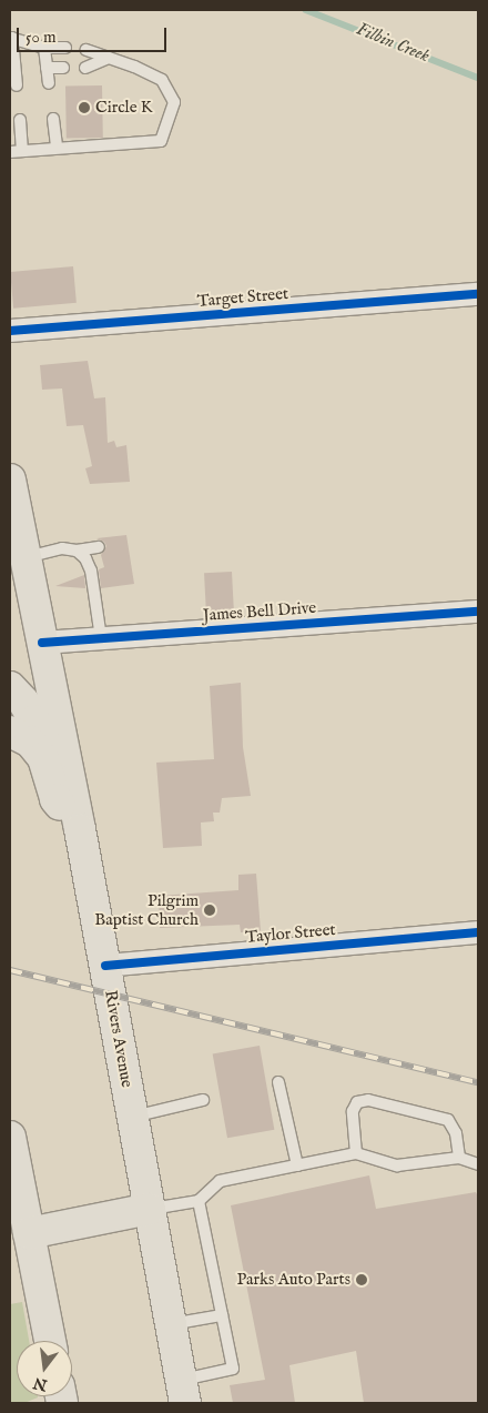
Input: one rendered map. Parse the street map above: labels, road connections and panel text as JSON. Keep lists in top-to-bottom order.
{
  "streets": {
    "main road": ["Rivers Avenue"],
    "street": ["Target Street", "James Bell Drive", "Taylor Street"]
  },
  "crossings": [
    ["James Bell Drive", "Rivers Avenue"],
    ["Taylor Street", "Rivers Avenue"]
  ],
  "water": ["Filbin Creek"],
  "places": ["Circle K", "Pilgrim Baptist Church", "Parks Auto Parts"],
  "scale_bar": "50 m",
  "north": "bottom"
}
